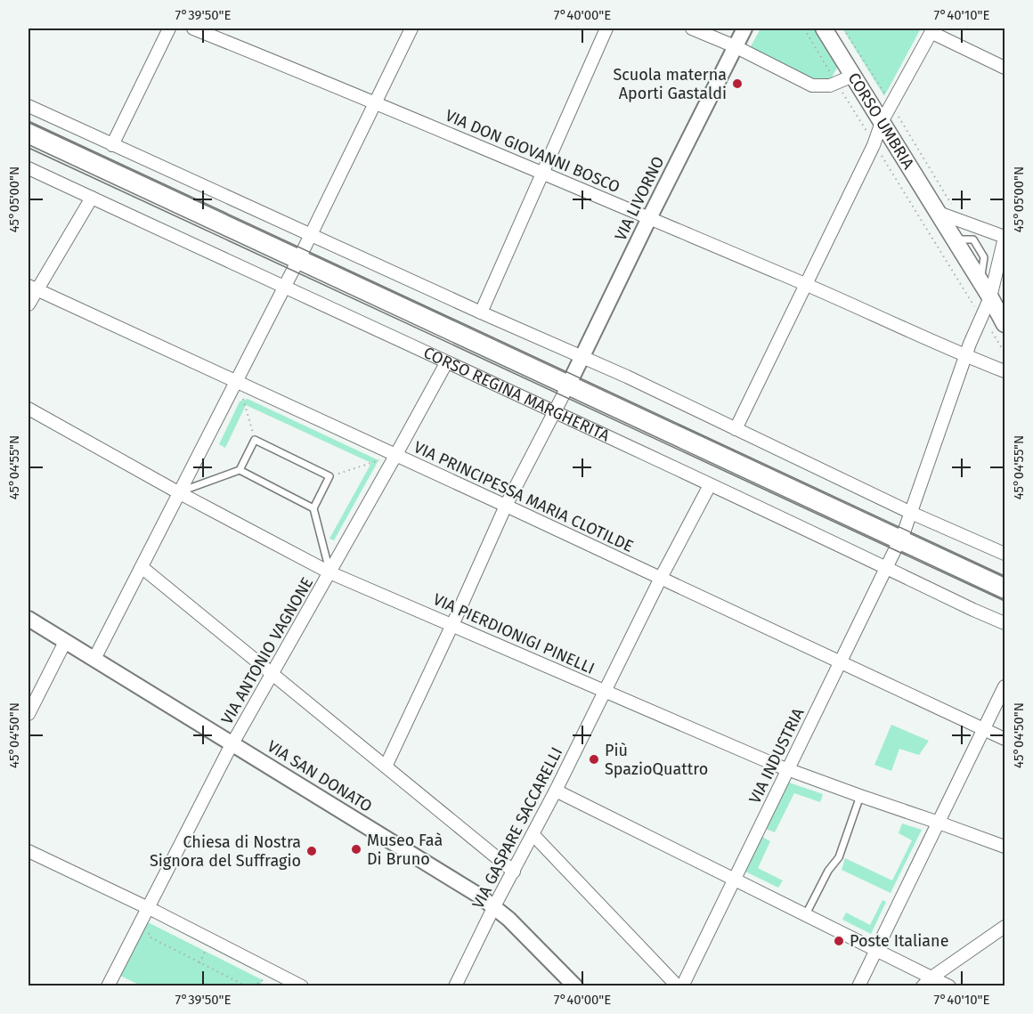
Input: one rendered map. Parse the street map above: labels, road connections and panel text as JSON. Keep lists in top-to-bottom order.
{
  "streets": {
    "main road": ["CORSO UMBRIA", "CORSO REGINA MARGHERITA"],
    "street": [
      "VIA DON GIOVANNI BOSCO",
      "VIA LIVORNO",
      "VIA PRINCIPESSA MARIA CLOTILDE",
      "VIA PIERDIONIGI PINELLI",
      "VIA ANTONIO VAGNONE",
      "VIA INDUSTRIA",
      "VIA SAN DONATO",
      "VIA GASPARE SACCARELLI"
    ]
  },
  "crossings": [
    ["CORSO UMBRIA", "VIA INDUSTRIA"],
    ["VIA DON GIOVANNI BOSCO", "VIA LIVORNO"],
    ["VIA DON GIOVANNI BOSCO", "VIA INDUSTRIA"],
    ["VIA LIVORNO", "CORSO REGINA MARGHERITA"],
    ["CORSO REGINA MARGHERITA", "VIA ANTONIO VAGNONE"],
    ["CORSO REGINA MARGHERITA", "VIA INDUSTRIA"],
    ["CORSO REGINA MARGHERITA", "VIA GASPARE SACCARELLI"],
    ["VIA PRINCIPESSA MARIA CLOTILDE", "VIA ANTONIO VAGNONE"],
    ["VIA PRINCIPESSA MARIA CLOTILDE", "VIA INDUSTRIA"],
    ["VIA PRINCIPESSA MARIA CLOTILDE", "VIA GASPARE SACCARELLI"],
    ["VIA PIERDIONIGI PINELLI", "VIA ANTONIO VAGNONE"],
    ["VIA PIERDIONIGI PINELLI", "VIA INDUSTRIA"],
    ["VIA PIERDIONIGI PINELLI", "VIA GASPARE SACCARELLI"],
    ["VIA ANTONIO VAGNONE", "VIA SAN DONATO"],
    ["VIA SAN DONATO", "VIA GASPARE SACCARELLI"]
  ],
  "places": [
    "Scuola materna Aporti Gastaldi",
    "Più SpazioQuattro",
    "Museo Faà Di Bruno",
    "Chiesa di Nostra Signora del Suffragio",
    "Poste Italiane"
  ],
  "coordinates": [
    "7°39'50\"E",
    "7°40'00\"E",
    "7°40'10\"E",
    "45°05'00\"N",
    "45°04'55\"N",
    "45°04'50\"N"
  ]
}
